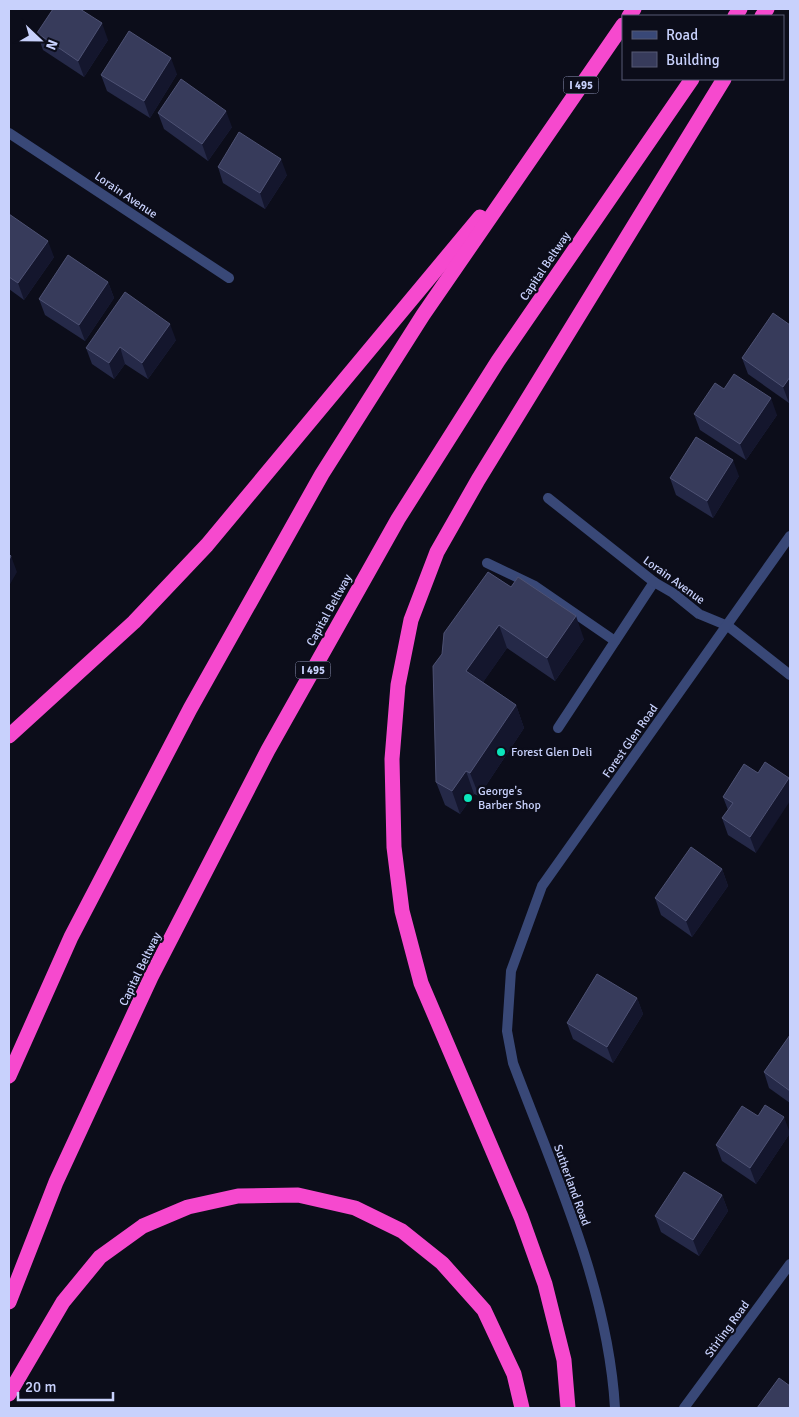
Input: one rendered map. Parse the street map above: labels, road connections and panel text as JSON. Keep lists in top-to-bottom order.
{
  "streets": {
    "highway": ["I 495", "Capital Beltway"],
    "street": [
      "Lorain Avenue",
      "Forest Glen Road",
      "Sutherland Road",
      "Stirling Road"
    ]
  },
  "crossings": [
    ["Lorain Avenue", "Forest Glen Road"],
    ["Forest Glen Road", "Sutherland Road"]
  ],
  "places": ["Forest Glen Deli", "George's Barber Shop"],
  "legend": ["Road", "Building"],
  "scale_bar": "20 m",
  "north": "right"
}
